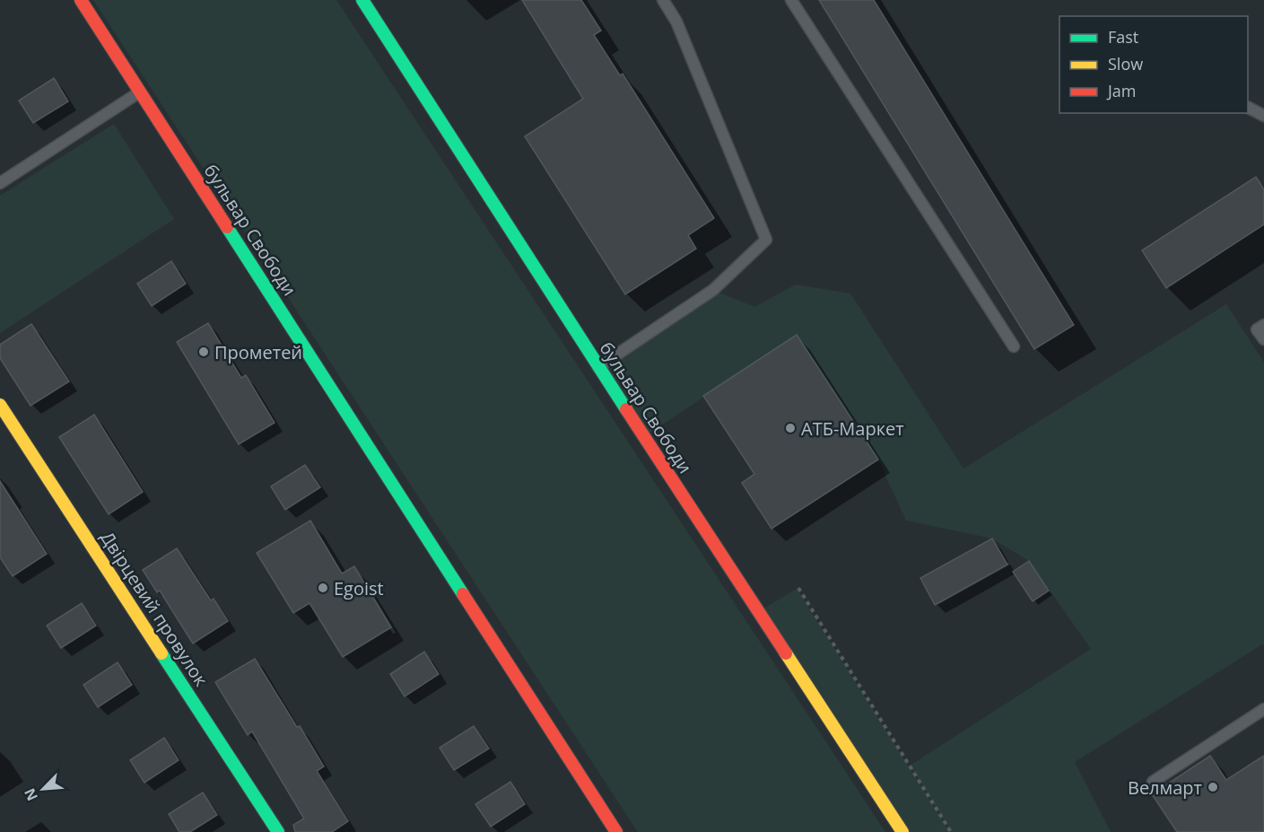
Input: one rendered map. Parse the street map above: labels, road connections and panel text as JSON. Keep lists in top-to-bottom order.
{
  "streets": {
    "street": ["бульвар Свободи", "Двірцевий провулок"]
  },
  "places": [
    "Прометей",
    "АТБ-Маркет",
    "Egoist",
    "Велмарт"
  ],
  "legend": ["Fast", "Slow", "Jam"],
  "north": "bottom left"
}
